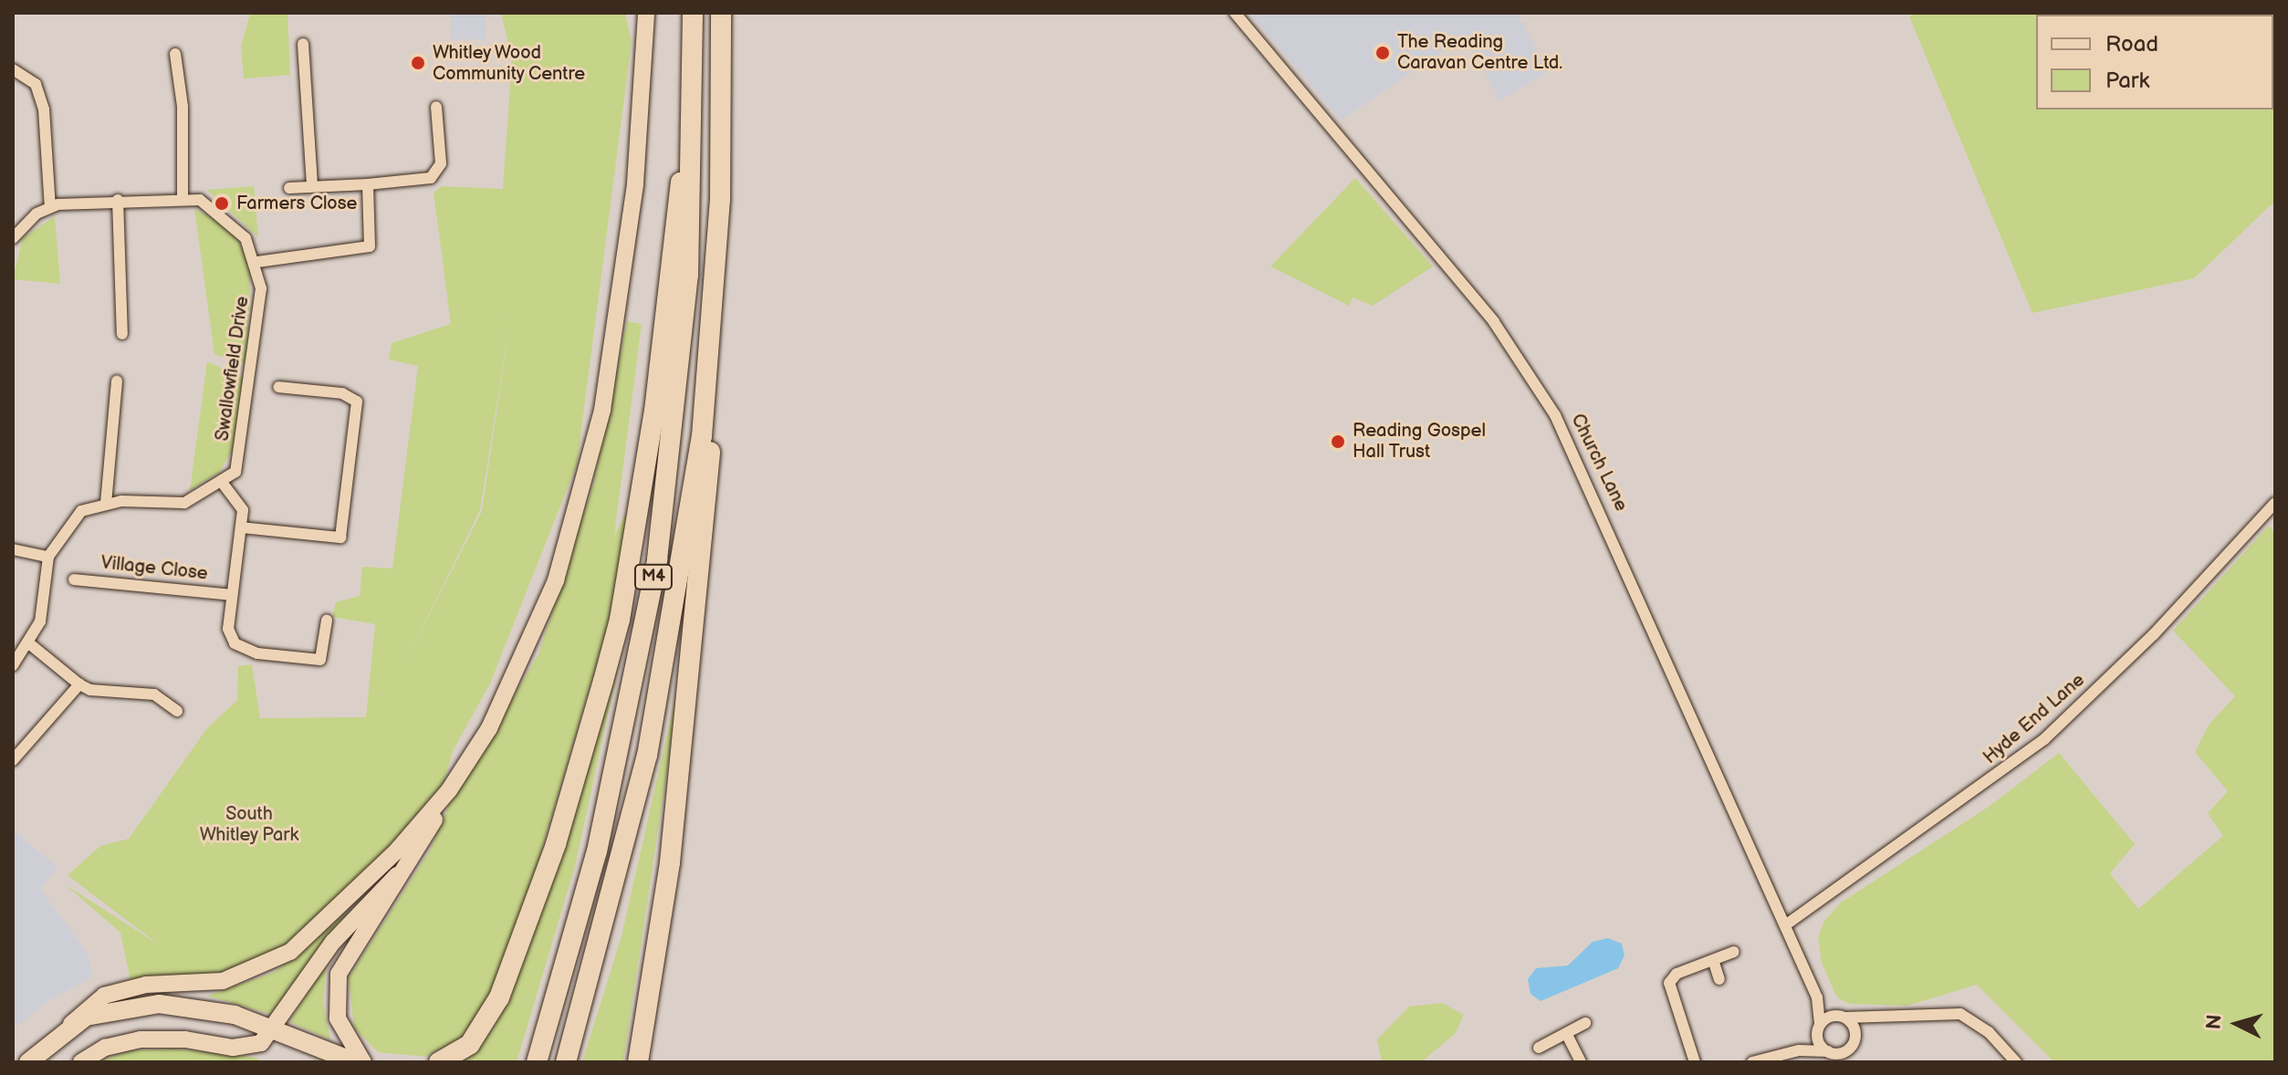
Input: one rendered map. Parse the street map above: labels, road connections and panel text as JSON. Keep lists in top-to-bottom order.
{
  "streets": {
    "highway": ["M4"],
    "street": [
      "Swallowfield Drive",
      "Church Lane",
      "Village Close",
      "Hyde End Lane"
    ]
  },
  "crossings": [
    ["Church Lane", "Hyde End Lane"]
  ],
  "parks": ["South Whitley Park"],
  "places": [
    "The Reading Caravan Centre Ltd.",
    "Whitley Wood Community Centre",
    "Farmers Close",
    "Reading Gospel Hall Trust"
  ],
  "legend": ["Road", "Park"],
  "north": "left"
}
